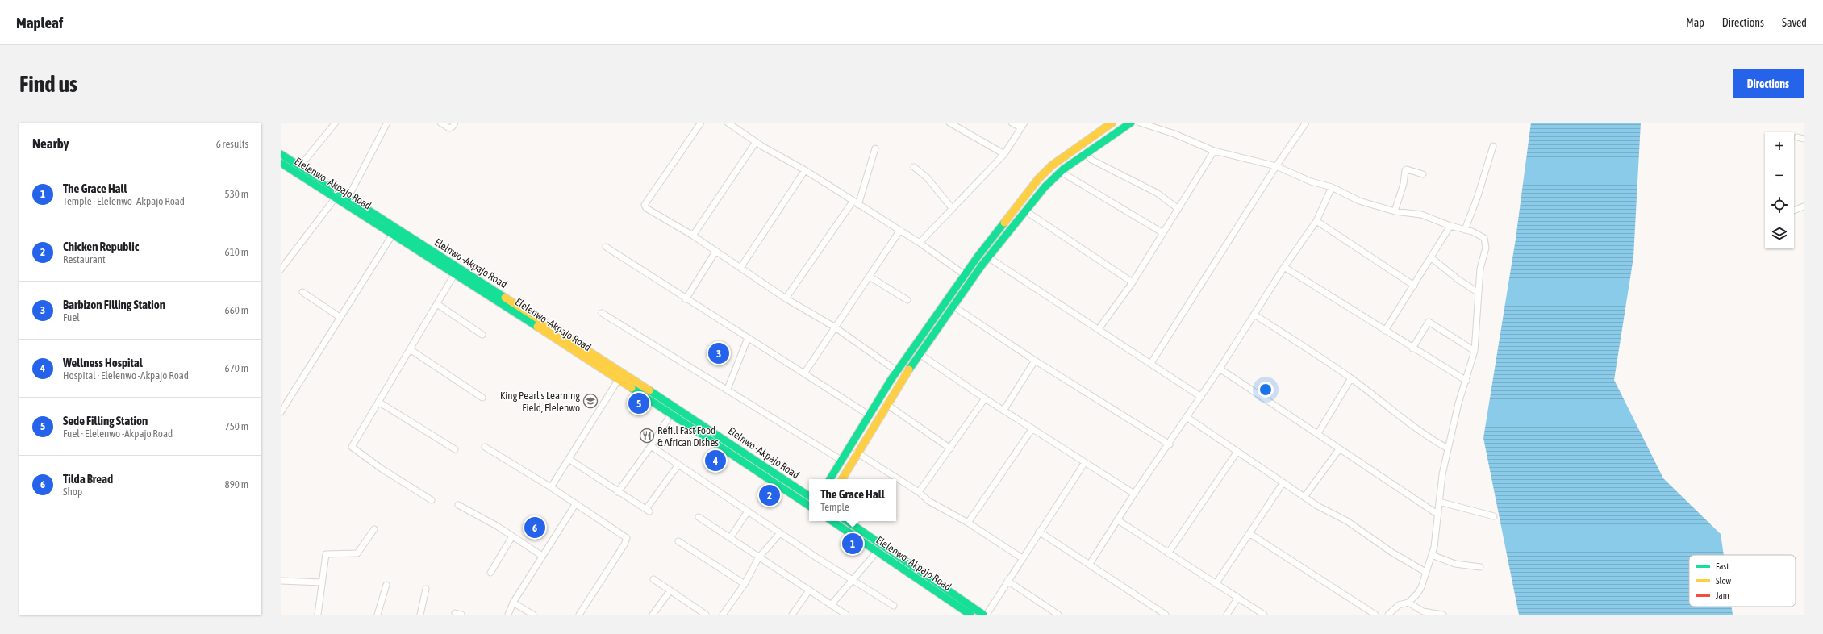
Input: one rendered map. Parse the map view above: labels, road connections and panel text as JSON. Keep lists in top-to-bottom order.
{
  "streets": {
    "main road": ["Elelenwo -Akpajo Road", "Elelnwo -Akpajo Road"]
  },
  "places": {
    "school or university": ["King Pearl's Learning Field, Elelenwo"],
    "restaurant": ["Refill Fast Food & African Dishes"]
  },
  "legend": ["Fast", "Slow", "Jam"],
  "page": {
    "header": "Mapleaf",
    "nav": ["Map", "Directions", "Saved"],
    "buttons": "Directions",
    "title": "Find us",
    "heading": ["Nearby", "6 results"],
    "map_buttons": ["+", "−"],
    "list": [
      {
        "mark": "1",
        "name": "The Grace Hall",
        "note": "Temple · Elelenwo -Akpajo Road",
        "value": "530 m"
      },
      {
        "mark": "2",
        "name": "Chicken Republic",
        "note": "Restaurant",
        "value": "610 m"
      },
      {
        "mark": "3",
        "name": "Barbizon Filling Station",
        "note": "Fuel",
        "value": "660 m"
      },
      {
        "mark": "4",
        "name": "Wellness Hospital",
        "note": "Hospital · Elelenwo -Akpajo Road",
        "value": "670 m"
      },
      {
        "mark": "5",
        "name": "Sede Filling Station",
        "note": "Fuel · Elelenwo -Akpajo Road",
        "value": "750 m"
      },
      {
        "mark": "6",
        "name": "Tilda Bread",
        "note": "Shop",
        "value": "890 m"
      }
    ],
    "pins": [
      "3",
      "5",
      "4",
      "2",
      "6",
      "1"
    ],
    "popup": ["The Grace Hall", "Temple"]
  }
}
